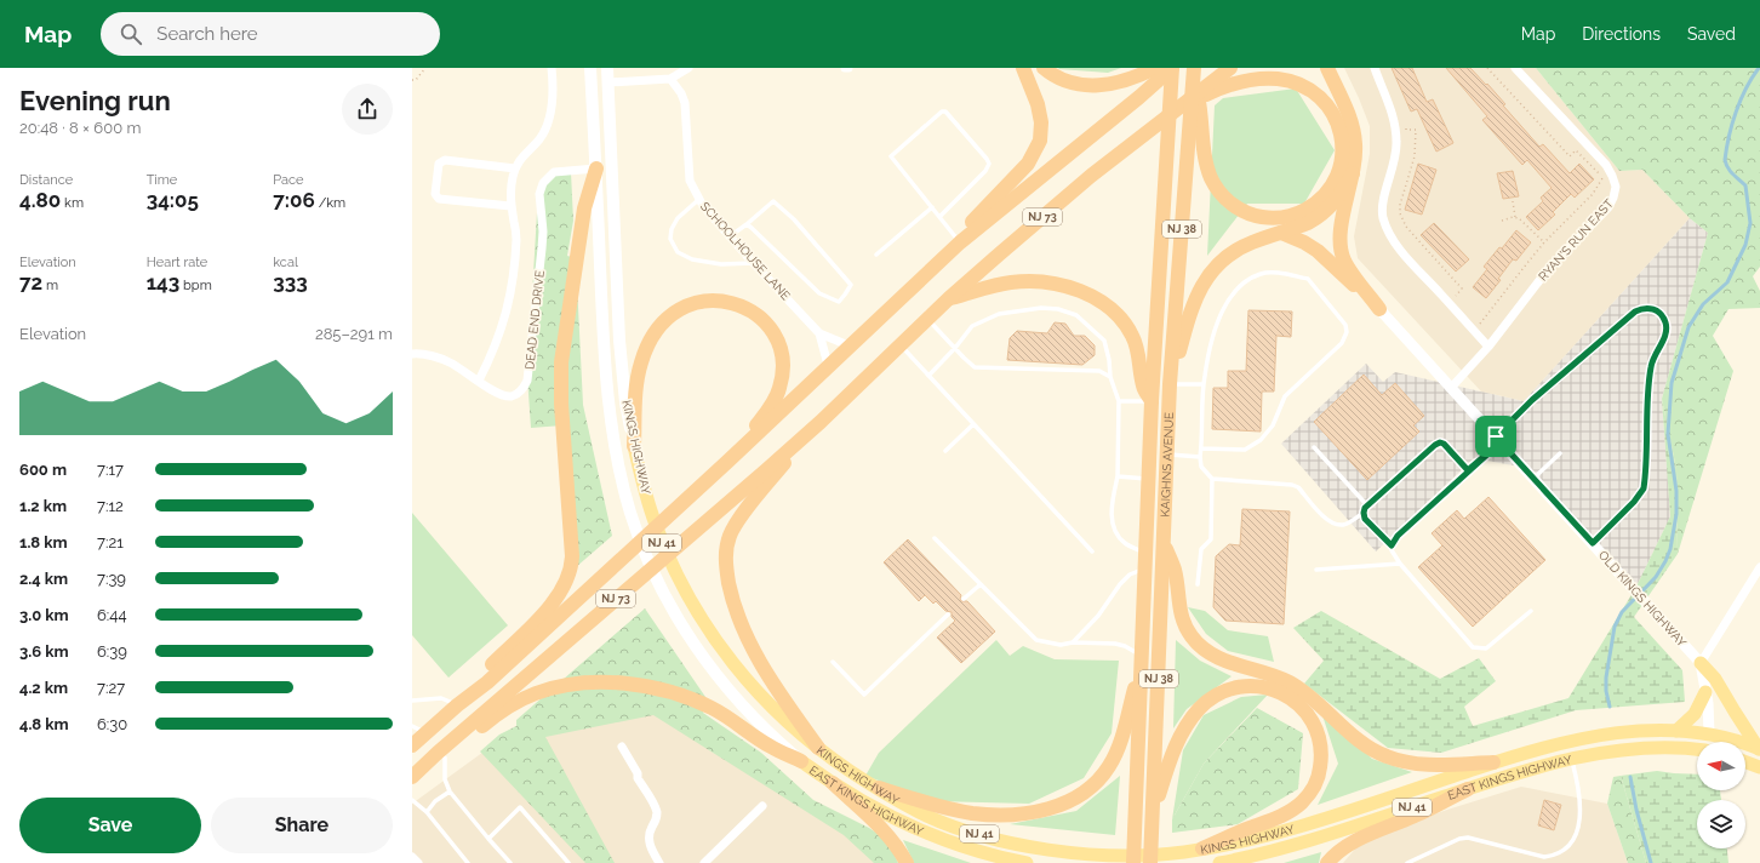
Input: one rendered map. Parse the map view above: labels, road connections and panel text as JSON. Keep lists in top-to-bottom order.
{
  "streets": {
    "highway": ["NJ 73", "NJ 38", "KAIGHNS AVENUE"],
    "main road": ["KINGS HIGHWAY", "NJ 41", "EAST KINGS HIGHWAY"],
    "street": [
      "RYAN'S RUN EAST",
      "SCHOOLHOUSE LANE",
      "DEAD END DRIVE",
      "OLD KINGS HIGHWAY"
    ]
  },
  "crossings": [
    ["NJ 73", "SCHOOLHOUSE LANE"],
    ["NJ 73", "KAIGHNS AVENUE"],
    ["RYAN'S RUN EAST", "OLD KINGS HIGHWAY"],
    ["DEAD END DRIVE", "KINGS HIGHWAY"],
    ["KINGS HIGHWAY", "NJ 41"],
    ["KINGS HIGHWAY", "EAST KINGS HIGHWAY"]
  ],
  "north": "left",
  "page": {
    "header": "Map",
    "search": "Search here",
    "nav": ["Map", "Directions", "Saved"],
    "heading": ["Evening run", "20:48 · 8 × 600 m"],
    "stats": [
      ["Distance", "4.80 km"],
      ["Time", "34:05"],
      ["Pace", "7:06 /km"],
      ["Elevation", "72 m"],
      ["Heart rate", "143 bpm"],
      ["kcal", "333"]
    ],
    "chart": ["Elevation", "285–291 m"],
    "list": [
      {
        "name": "600 m",
        "note": "7:17"
      },
      {
        "name": "1.2 km",
        "note": "7:12"
      },
      {
        "name": "1.8 km",
        "note": "7:21"
      },
      {
        "name": "2.4 km",
        "note": "7:39"
      },
      {
        "name": "3.0 km",
        "note": "6:44"
      },
      {
        "name": "3.6 km",
        "note": "6:39"
      },
      {
        "name": "4.2 km",
        "note": "7:27"
      },
      {
        "name": "4.8 km",
        "note": "6:30"
      }
    ],
    "buttons": ["Save", "Share"]
  }
}
